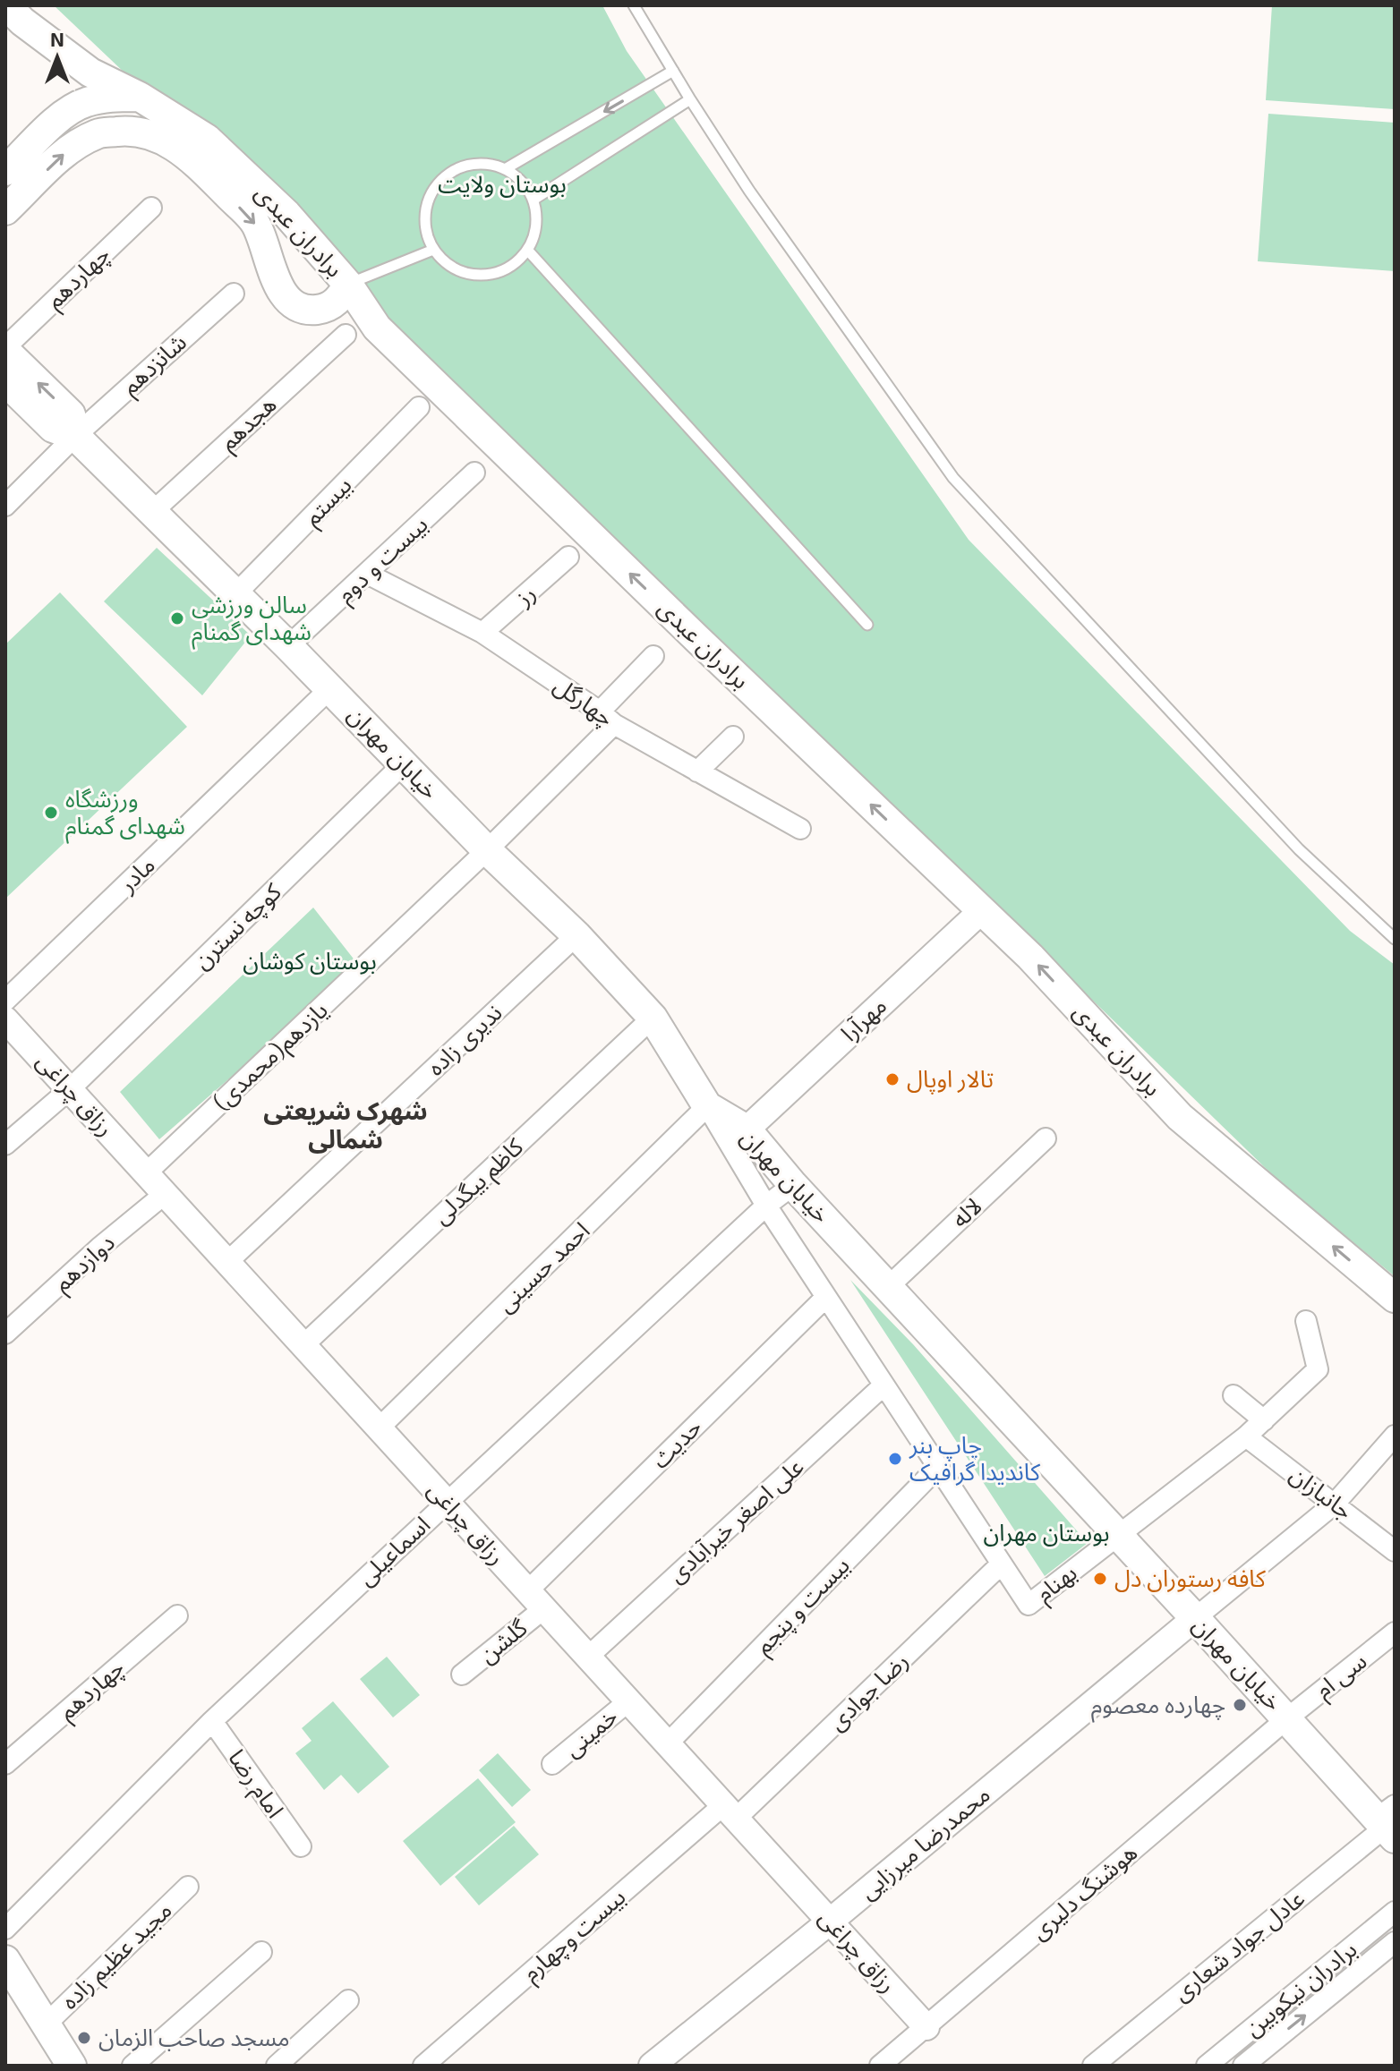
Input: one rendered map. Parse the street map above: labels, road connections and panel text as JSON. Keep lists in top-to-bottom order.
{
  "streets": {
    "main road": ["برادران عبدی", "خیابان مهران"],
    "street": [
      "چهاردهم",
      "شانزدهم",
      "هجدهم",
      "بیستم",
      "بیست و دوم",
      "رز",
      "چهارگل",
      "مادر",
      "کوچه نسترن",
      "مهرآرا",
      "ندیری زاده",
      "یازدهم(محمدی)",
      "رزاق چراغی",
      "کاظم بیگدلی",
      "لاله",
      "دوازدهم",
      "احمد حسینی",
      "حدیث",
      "جانبازان",
      "علی اصغر خیرآبادی",
      "اسماعیلی",
      "بهنام",
      "بیست و پنجم",
      "گلشن",
      "سی ام",
      "رضا جوادی",
      "خمینی",
      "امام رضا",
      "محمدرضا میرزایی",
      "هوشنگ دلیری",
      "بیست وچهارم",
      "عادل جواد شعاری",
      "مجید عظیم زاده",
      "برادران نیکوبین"
    ]
  },
  "crossings": [
    ["برادران عبدی", "مهرآرا"],
    ["شانزدهم", "خیابان مهران"],
    ["هجدهم", "خیابان مهران"],
    ["بیستم", "خیابان مهران"],
    ["بیست و دوم", "چهارگل"],
    ["بیست و دوم", "خیابان مهران"],
    ["رز", "چهارگل"],
    ["خیابان مهران", "مادر"],
    ["خیابان مهران", "کوچه نسترن"],
    ["خیابان مهران", "مهرآرا"],
    ["خیابان مهران", "ندیری زاده"],
    ["خیابان مهران", "یازدهم(محمدی)"],
    ["خیابان مهران", "کاظم بیگدلی"],
    ["خیابان مهران", "لاله"],
    ["خیابان مهران", "احمد حسینی"],
    ["خیابان مهران", "اسماعیلی"],
    ["خیابان مهران", "بهنام"],
    ["خیابان مهران", "سی ام"],
    ["خیابان مهران", "محمدرضا میرزایی"],
    ["خیابان مهران", "هوشنگ دلیری"],
    ["خیابان مهران", "عادل جواد شعاری"],
    ["کوچه نسترن", "رزاق چراغی"],
    ["ندیری زاده", "رزاق چراغی"],
    ["یازدهم(محمدی)", "رزاق چراغی"],
    ["رزاق چراغی", "کاظم بیگدلی"],
    ["رزاق چراغی", "دوازدهم"],
    ["رزاق چراغی", "احمد حسینی"],
    ["رزاق چراغی", "حدیث"],
    ["رزاق چراغی", "علی اصغر خیرآبادی"],
    ["رزاق چراغی", "اسماعیلی"],
    ["رزاق چراغی", "بیست و پنجم"],
    ["رزاق چراغی", "گلشن"],
    ["رزاق چراغی", "رضا جوادی"],
    ["رزاق چراغی", "خمینی"],
    ["رزاق چراغی", "محمدرضا میرزایی"],
    ["رزاق چراغی", "هوشنگ دلیری"],
    ["رزاق چراغی", "بیست وچهارم"],
    ["حدیث", "گلشن"],
    ["جانبازان", "بهنام"],
    ["اسماعیلی", "امام رضا"],
    ["بهنام", "رضا جوادی"],
    ["سی ام", "هوشنگ دلیری"],
    ["رضا جوادی", "بیست وچهارم"]
  ],
  "one_way": ["برادران عبدی"],
  "districts": ["شهرک شریعتی شمالی"],
  "parks": ["بوستان ولایت", "بوستان کوشان", "بوستان مهران"],
  "places": [
    "سالن ورزشی شهدای گمنام",
    "ورزشگاه شهدای گمنام",
    "تالار اوپال",
    "چاپ بنر کاندیدا گرافیک",
    "کافه رستوران دل",
    "چهارده معصوم",
    "مسجد صاحب الزمان"
  ],
  "north": "top"
}
